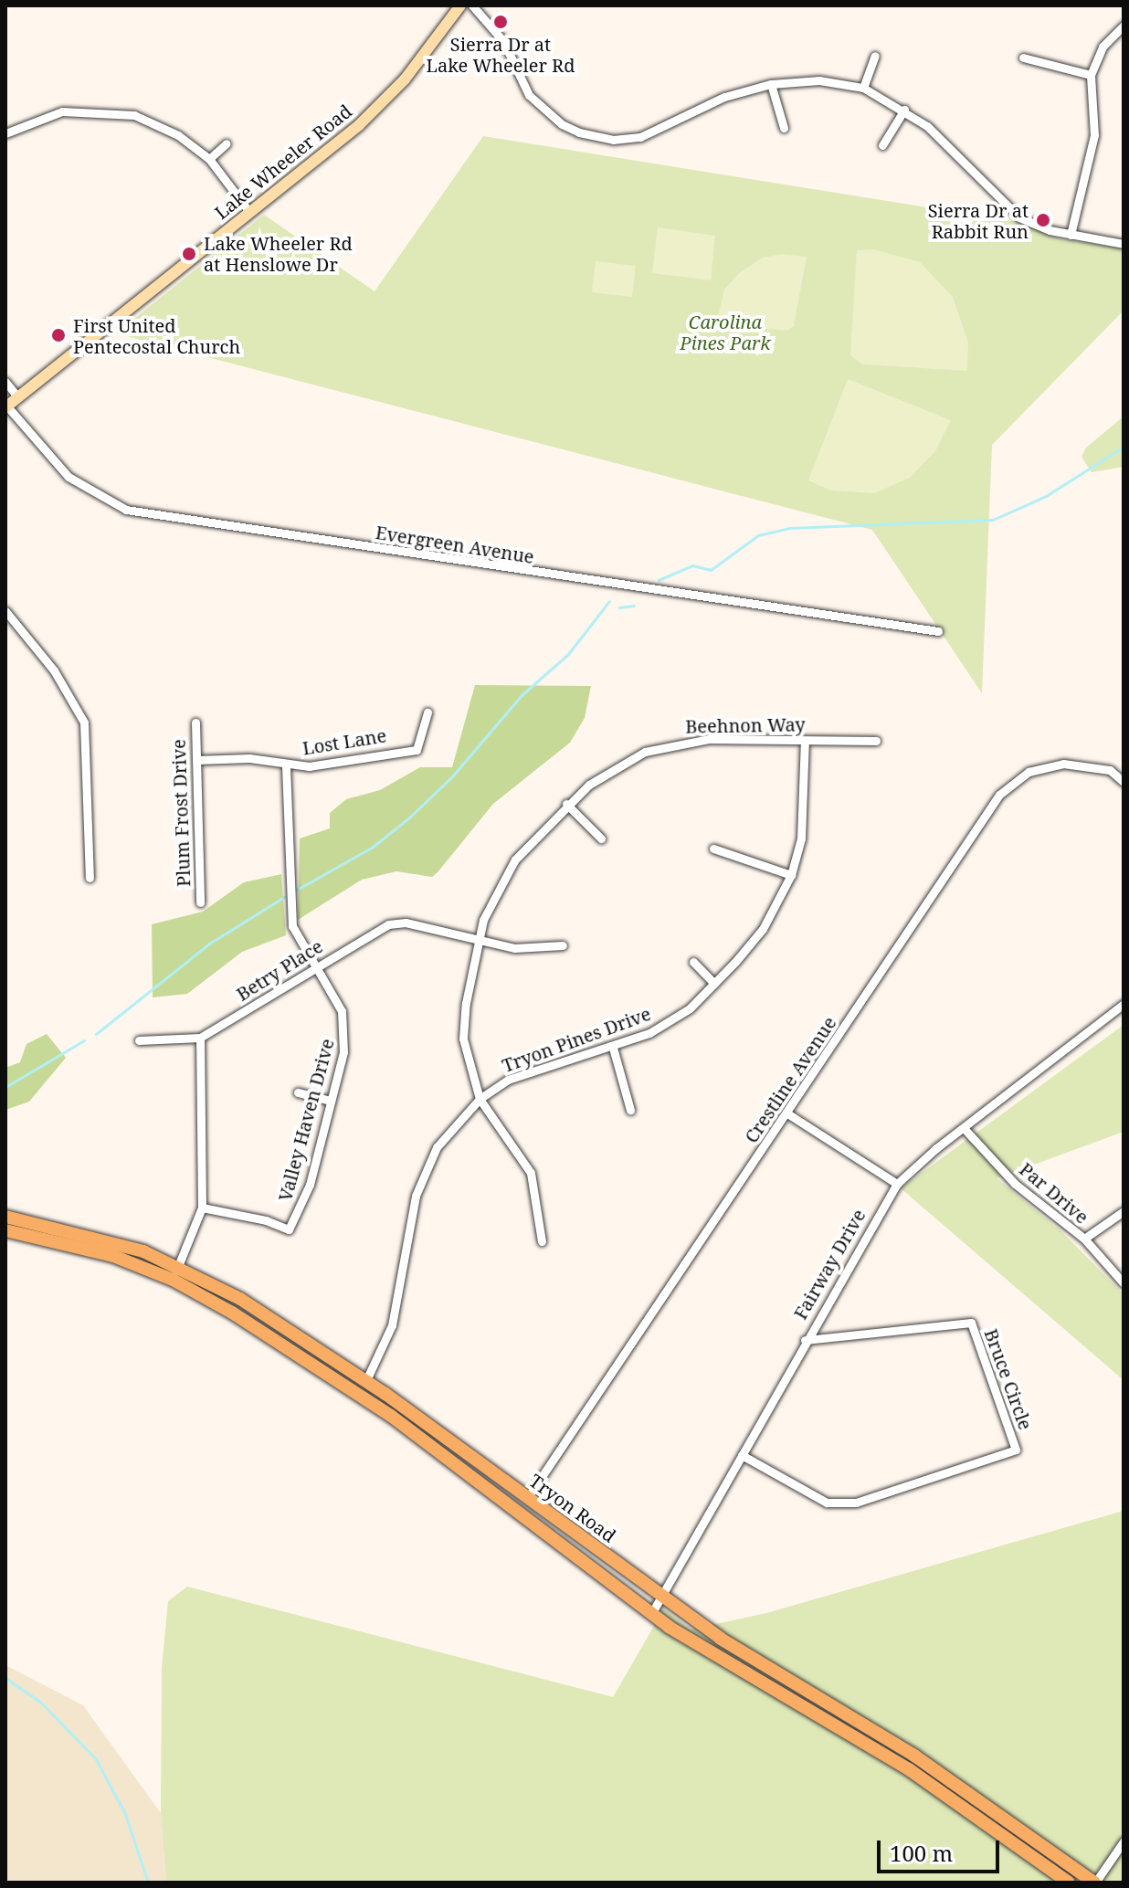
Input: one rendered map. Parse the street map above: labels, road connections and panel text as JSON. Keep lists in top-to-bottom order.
{
  "streets": {
    "main road": ["Lake Wheeler Road", "Tryon Road"],
    "street": [
      "Evergreen Avenue",
      "Beehnon Way",
      "Lost Lane",
      "Plum Frost Drive",
      "Betry Place",
      "Tryon Pines Drive",
      "Crestline Avenue",
      "Valley Haven Drive",
      "Par Drive",
      "Fairway Drive",
      "Bruce Circle"
    ]
  },
  "crossings": [
    ["Lake Wheeler Road", "Evergreen Avenue"],
    ["Beehnon Way", "Betry Place"],
    ["Beehnon Way", "Tryon Pines Drive"],
    ["Lost Lane", "Plum Frost Drive"],
    ["Lost Lane", "Valley Haven Drive"],
    ["Betry Place", "Valley Haven Drive"],
    ["Tryon Pines Drive", "Tryon Road"],
    ["Crestline Avenue", "Tryon Road"],
    ["Par Drive", "Fairway Drive"],
    ["Fairway Drive", "Bruce Circle"],
    ["Fairway Drive", "Tryon Road"]
  ],
  "parks": ["Carolina Pines Park"],
  "places": [
    "Sierra Dr at Lake Wheeler Rd",
    "Sierra Dr at Rabbit Run",
    "Lake Wheeler Rd at Henslowe Dr",
    "First United Pentecostal Church"
  ],
  "scale_bar": "100 m"
}
